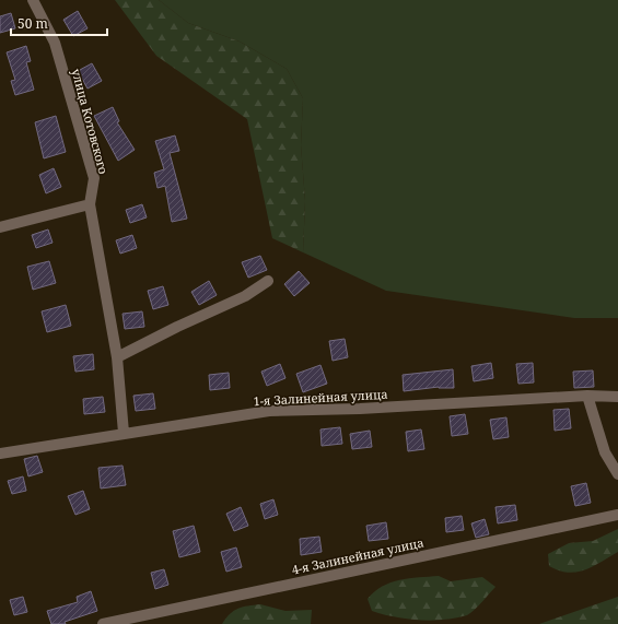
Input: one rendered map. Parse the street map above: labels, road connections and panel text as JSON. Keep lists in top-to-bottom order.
{
  "streets": {
    "street": ["улица Котовского", "1-я Залинейная улица", "4-я Залинейная улица"]
  },
  "crossings": [
    ["улица Котовского", "1-я Залинейная улица"]
  ],
  "scale_bar": "50 m"
}
